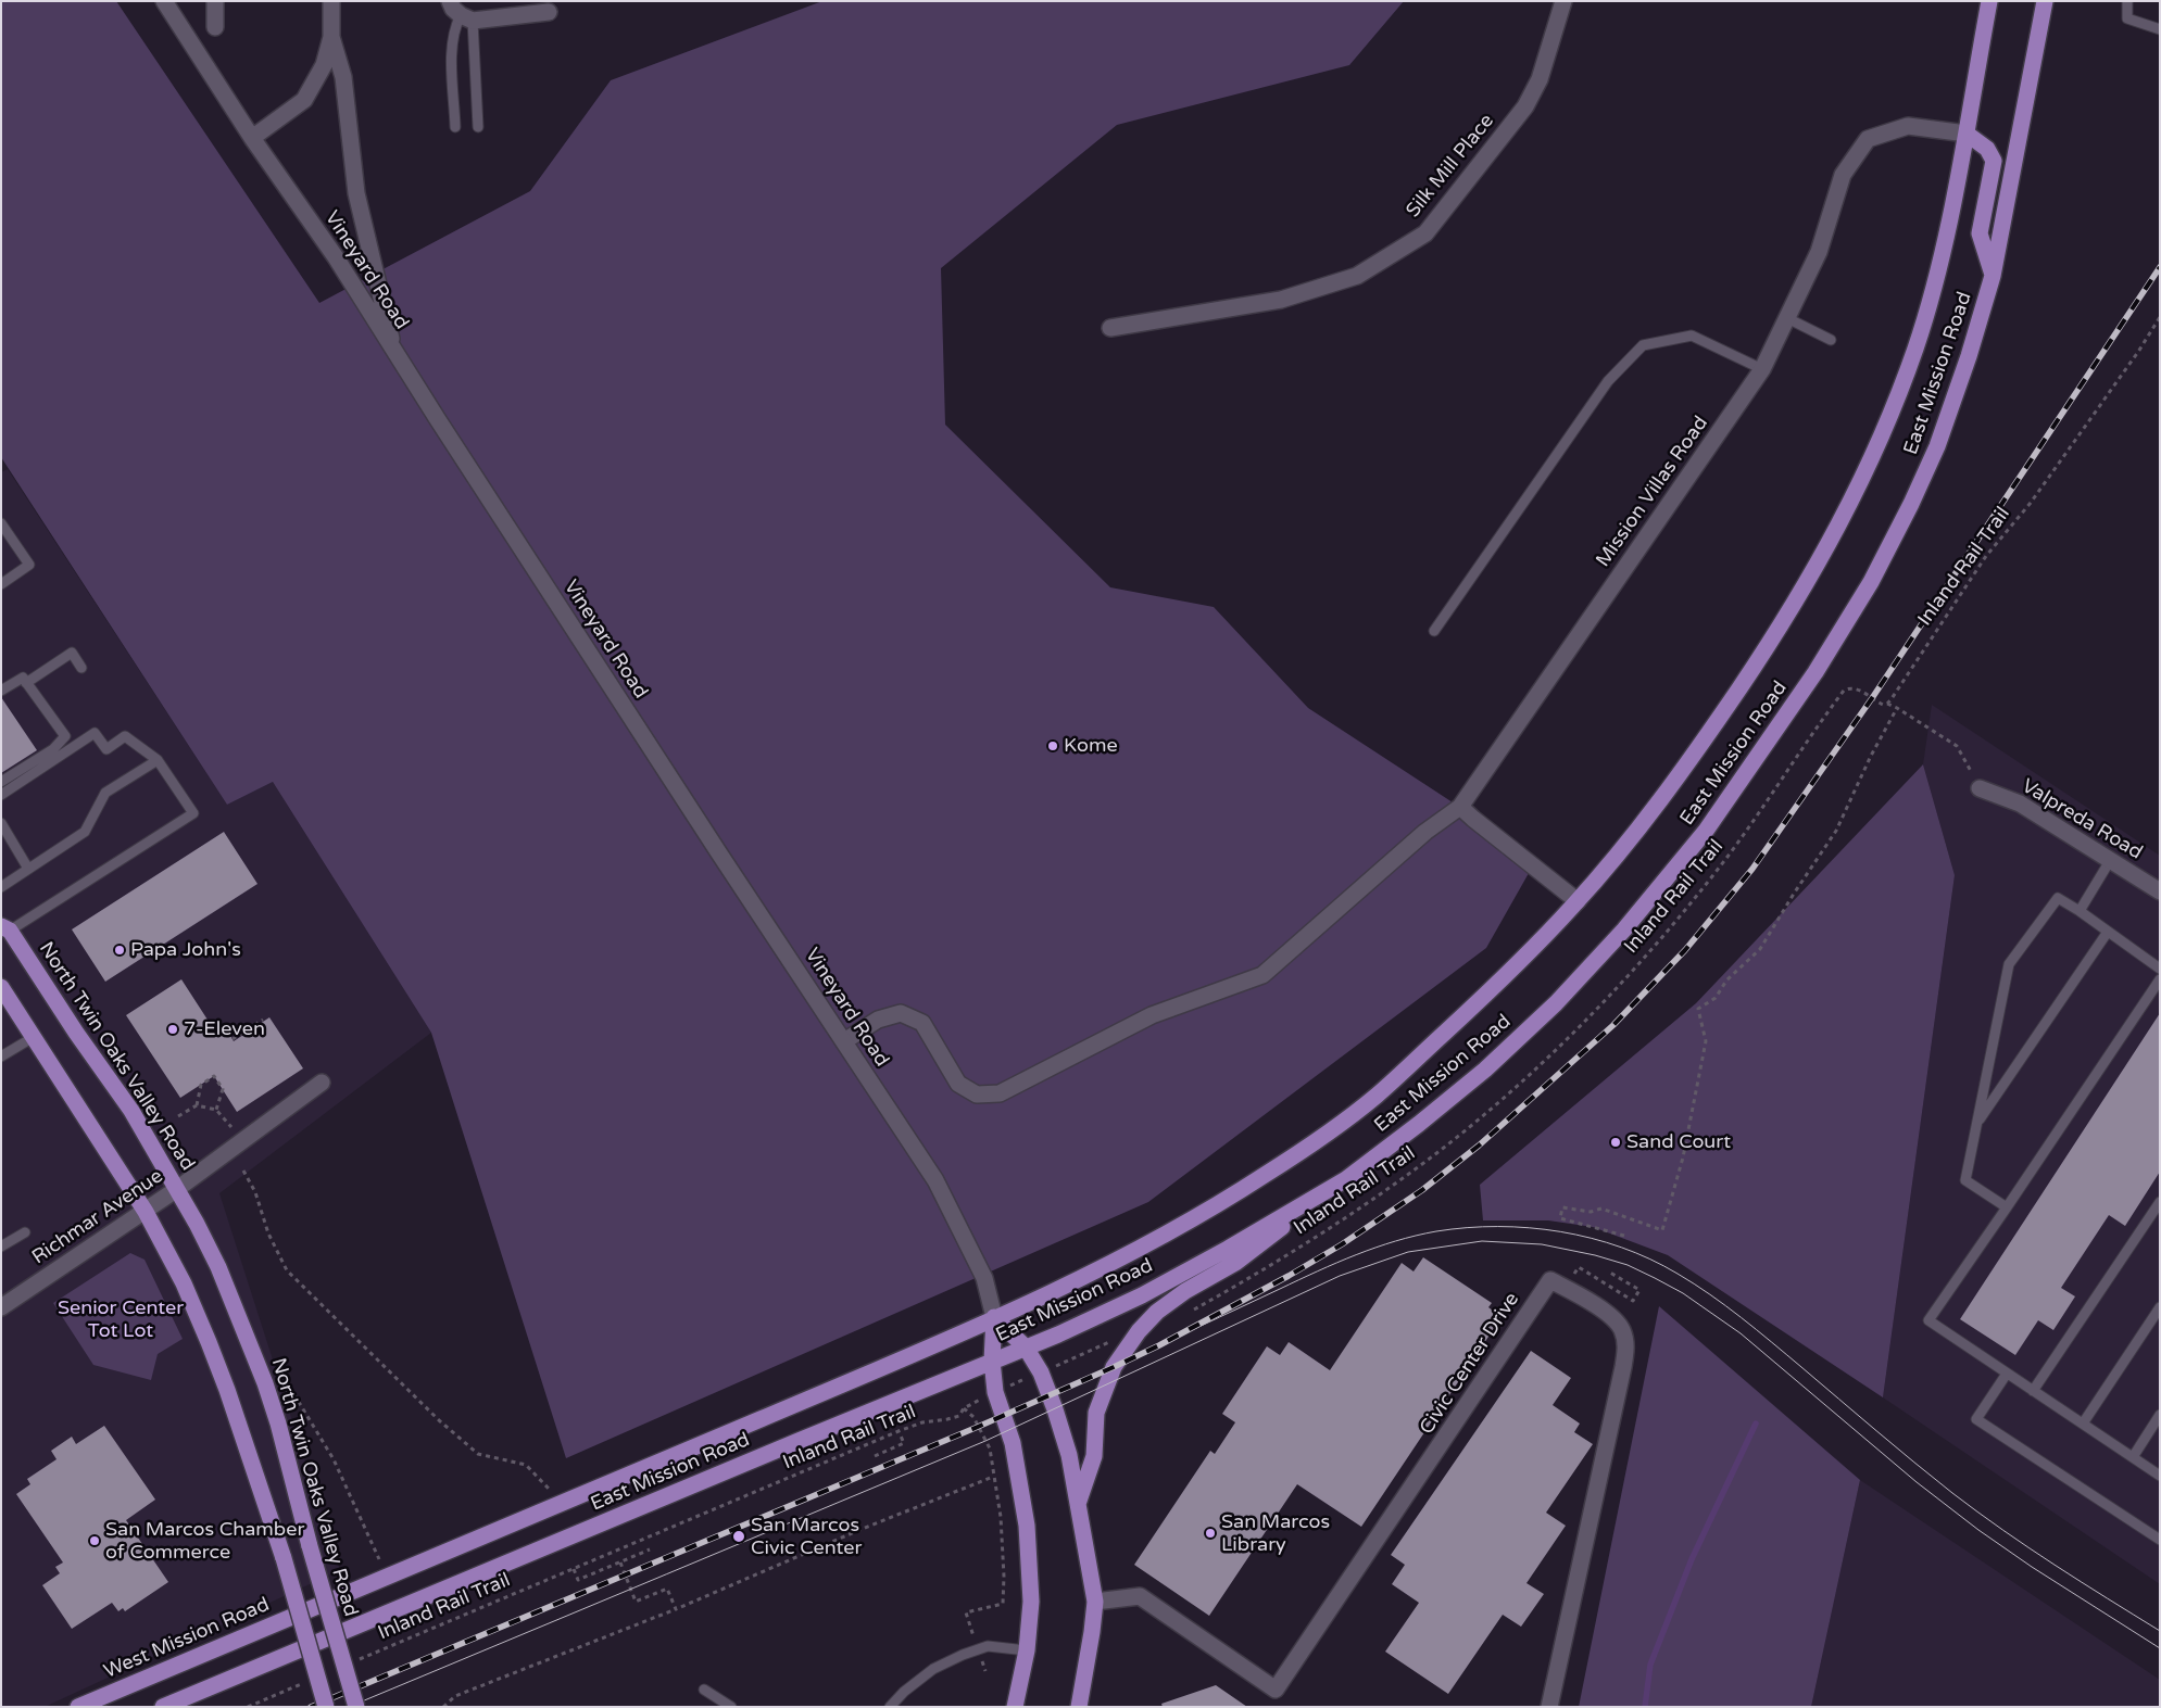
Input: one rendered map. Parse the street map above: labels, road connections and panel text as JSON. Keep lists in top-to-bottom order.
{
  "streets": {
    "main road": ["East Mission Road", "North Twin Oaks Valley Road", "West Mission Road"],
    "street": [
      "Silk Mill Place",
      "Vineyard Road",
      "Mission Villas Road",
      "Valpreda Road",
      "Richmar Avenue",
      "Civic Center Drive"
    ],
    "path": ["Inland Rail Trail"]
  },
  "crossings": [
    ["Vineyard Road", "East Mission Road"],
    ["Vineyard Road", "Mission Villas Road"],
    ["East Mission Road", "Mission Villas Road"],
    ["East Mission Road", "West Mission Road"],
    ["North Twin Oaks Valley Road", "Richmar Avenue"]
  ],
  "parks": ["Senior Center Tot Lot"],
  "places": [
    "Kome",
    "Papa John's",
    "7-Eleven",
    "Sand Court",
    "San Marcos Library",
    "San Marcos Civic Center",
    "San Marcos Chamber of Commerce"
  ]
}
